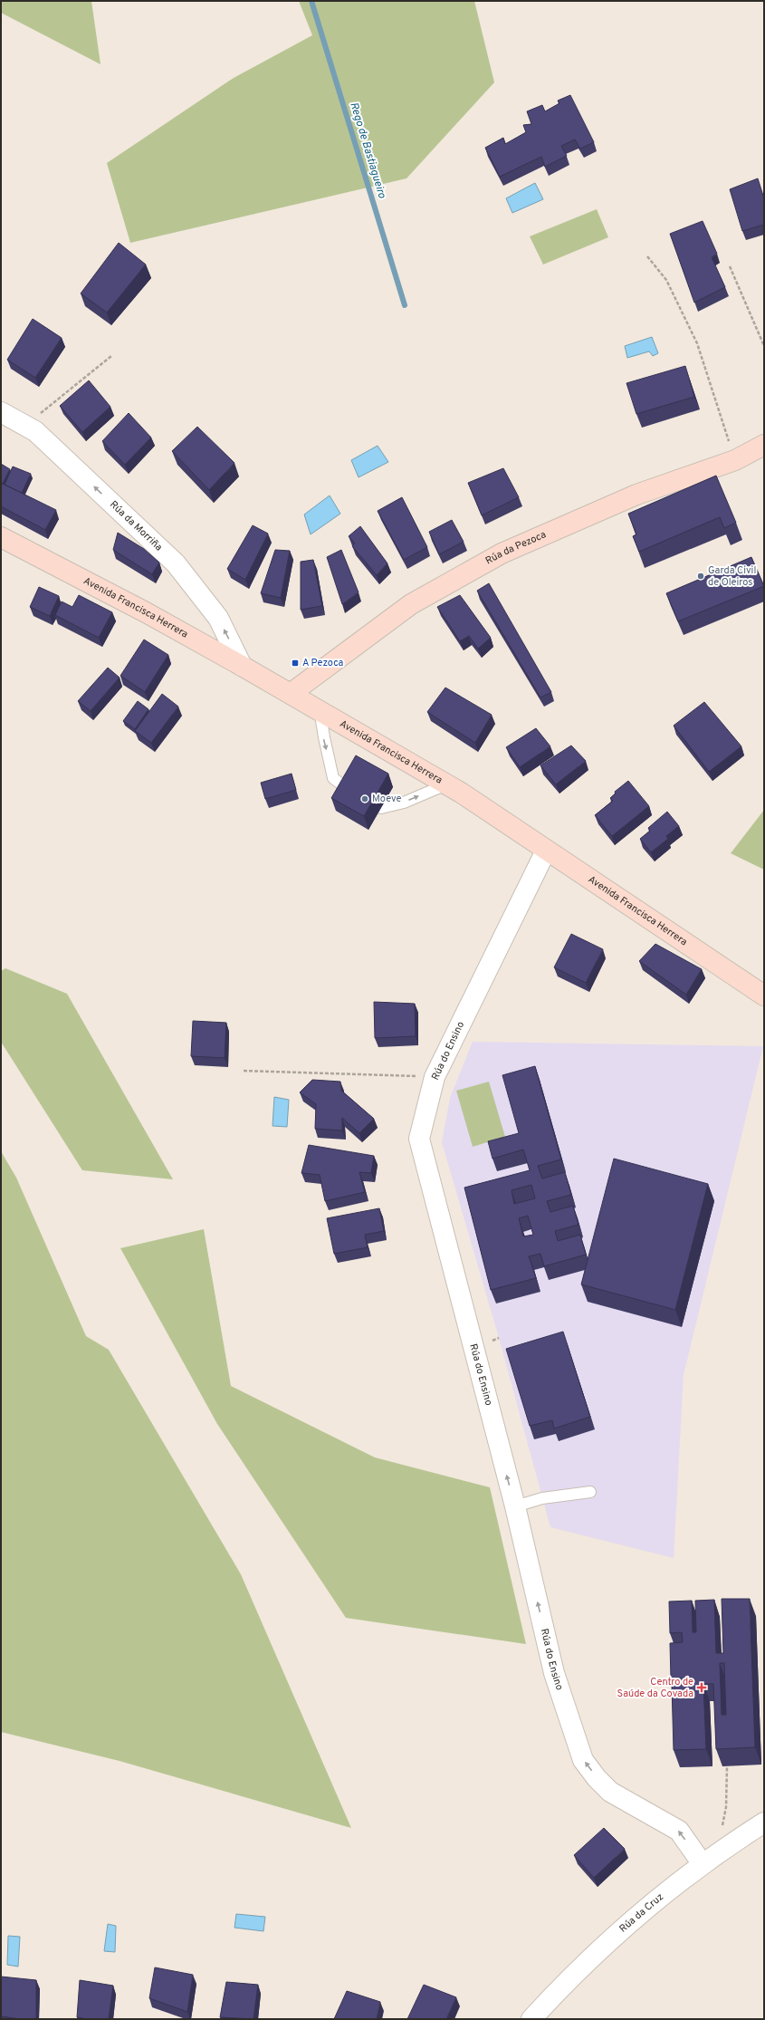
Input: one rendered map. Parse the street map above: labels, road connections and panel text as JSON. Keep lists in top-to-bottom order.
{
  "streets": {
    "street": [
      "Rúa da Morriña",
      "Rúa da Pezoca",
      "Avenida Francisca Herrera",
      "Rúa do Ensino",
      "Rúa da Cruz"
    ]
  },
  "crossings": [
    ["Rúa da Morriña", "Avenida Francisca Herrera"],
    ["Rúa da Pezoca", "Avenida Francisca Herrera"],
    ["Avenida Francisca Herrera", "Rúa do Ensino"],
    ["Rúa do Ensino", "Rúa da Cruz"]
  ],
  "one_way": ["Rúa da Morriña", "Rúa do Ensino"],
  "water": ["Rego de Bastiagueiro"],
  "places": {
    "other": ["Garda Civil de Oleiros", "Moeve"],
    "transit": ["A Pezoca"],
    "health": ["Centro de Saúde da Covada"]
  }
}
